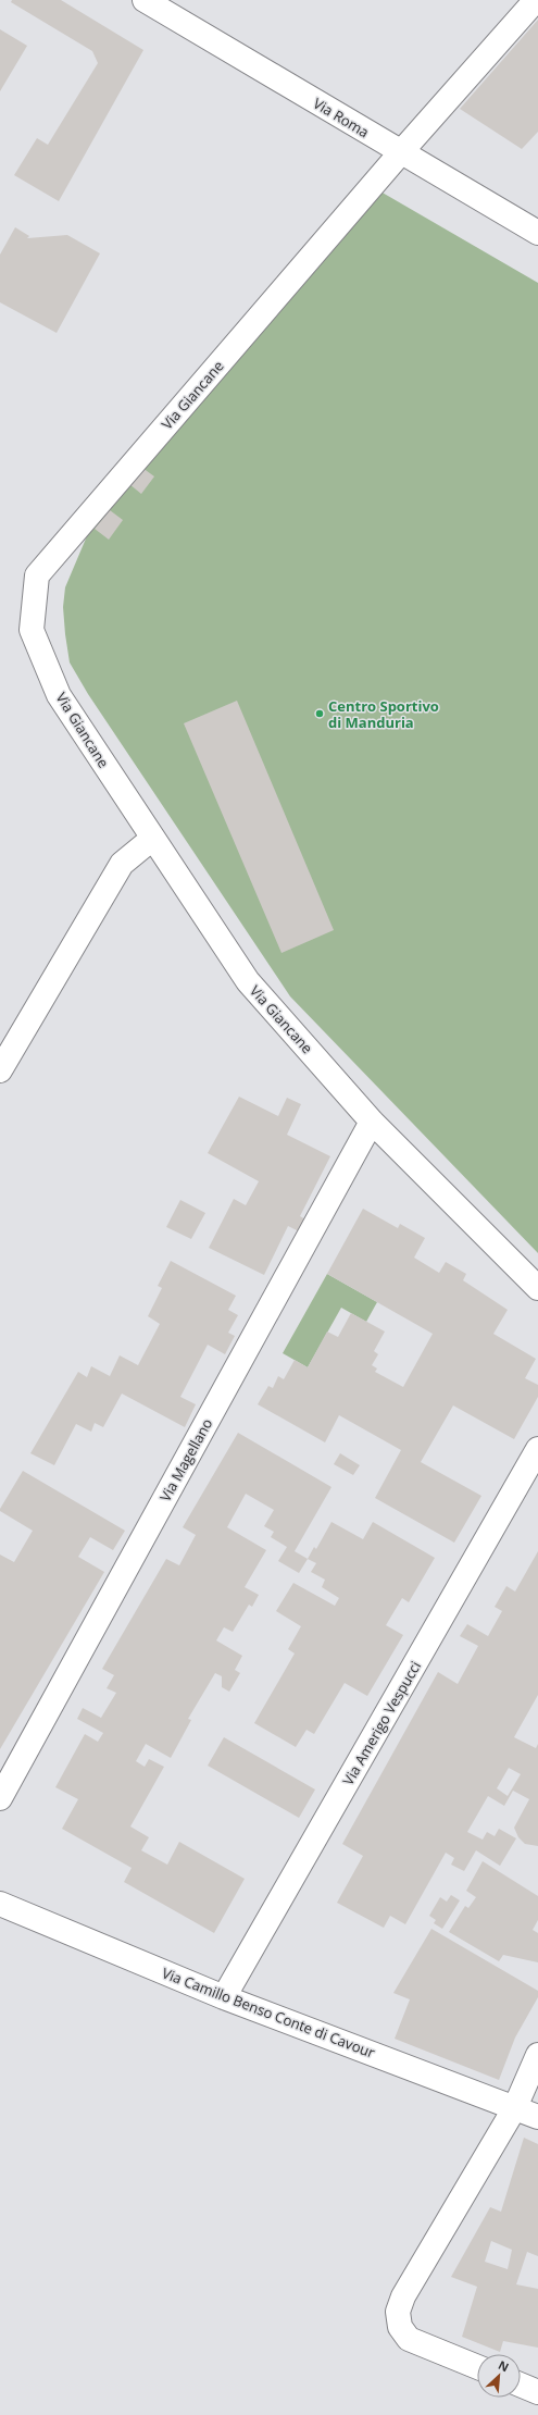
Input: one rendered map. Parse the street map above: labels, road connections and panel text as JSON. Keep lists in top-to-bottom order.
{
  "streets": {
    "street": [
      "Via Roma",
      "Via Giancane",
      "Via Magellano",
      "Via Amerigo Vespucci",
      "Via Camillo Benso Conte di Cavour"
    ]
  },
  "crossings": [
    ["Via Roma", "Via Giancane"],
    ["Via Giancane", "Via Magellano"],
    ["Via Amerigo Vespucci", "Via Camillo Benso Conte di Cavour"]
  ],
  "places": ["Centro Sportivo di Manduria"],
  "north": "top right"
}
